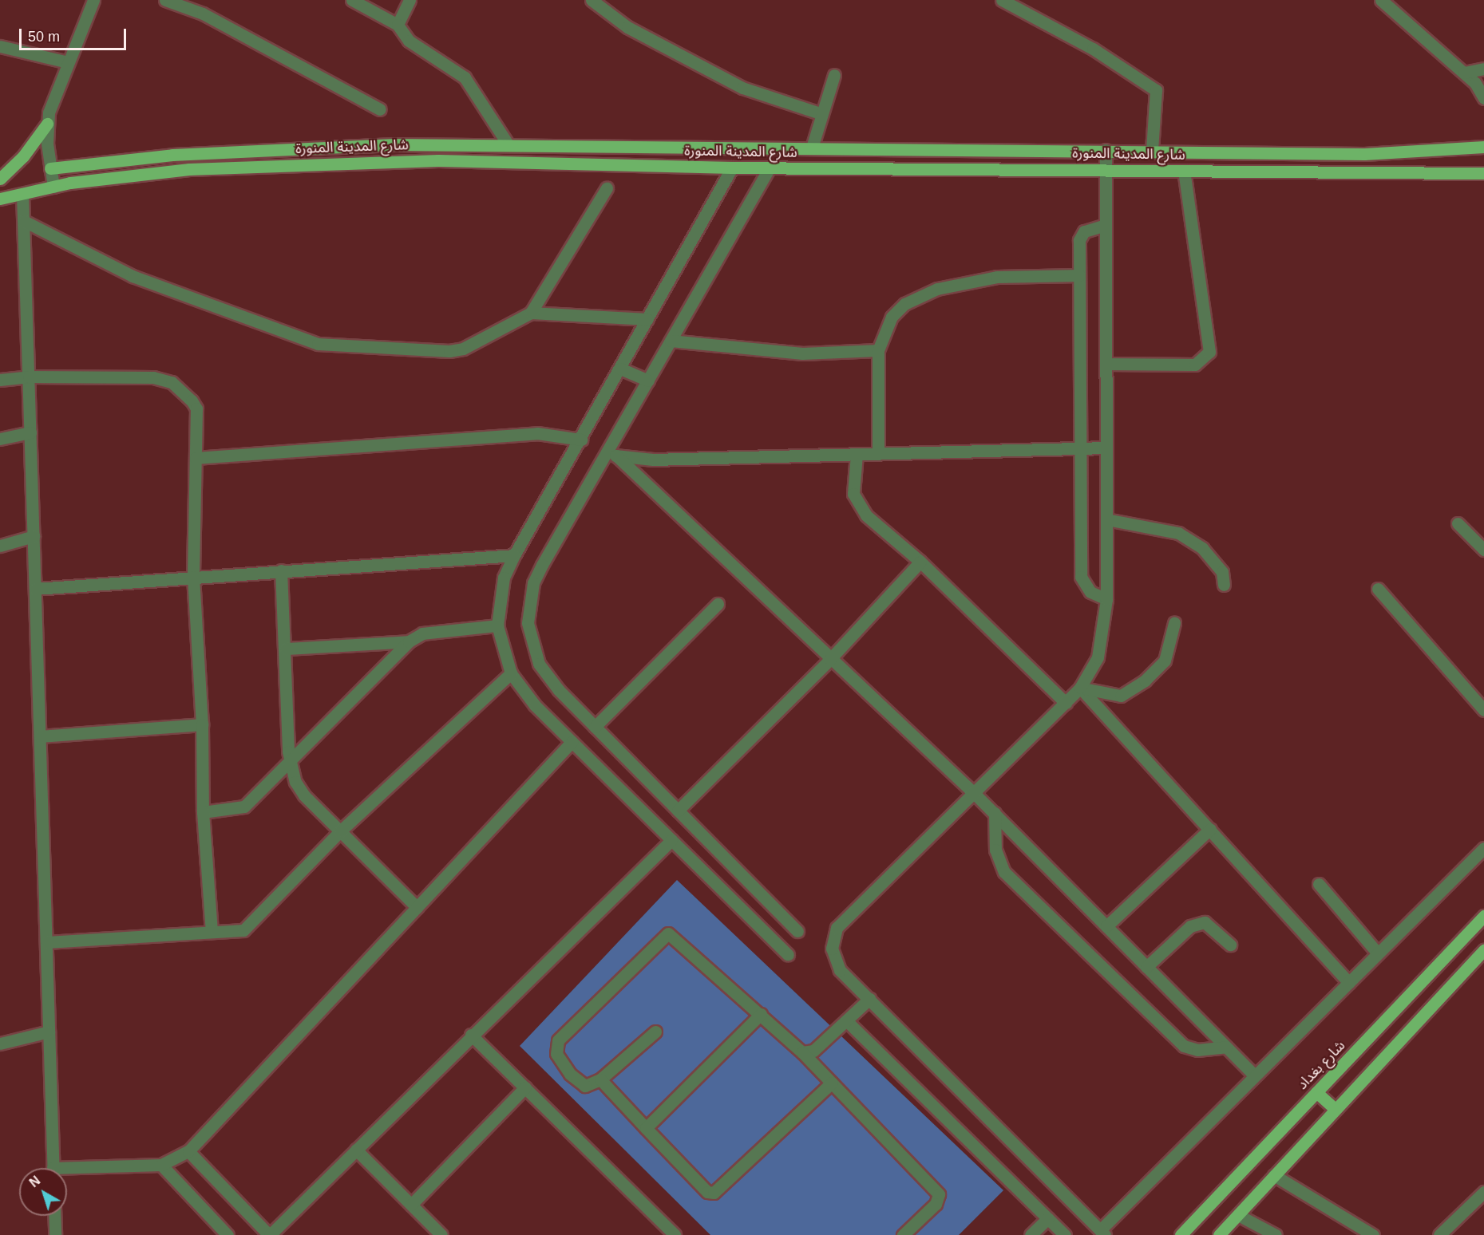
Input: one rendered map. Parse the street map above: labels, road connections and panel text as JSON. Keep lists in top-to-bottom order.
{
  "streets": {
    "main road": ["شارع المدينة المنورة", "شارع بغداد"]
  },
  "scale_bar": "50 m",
  "north": "top left"
}
